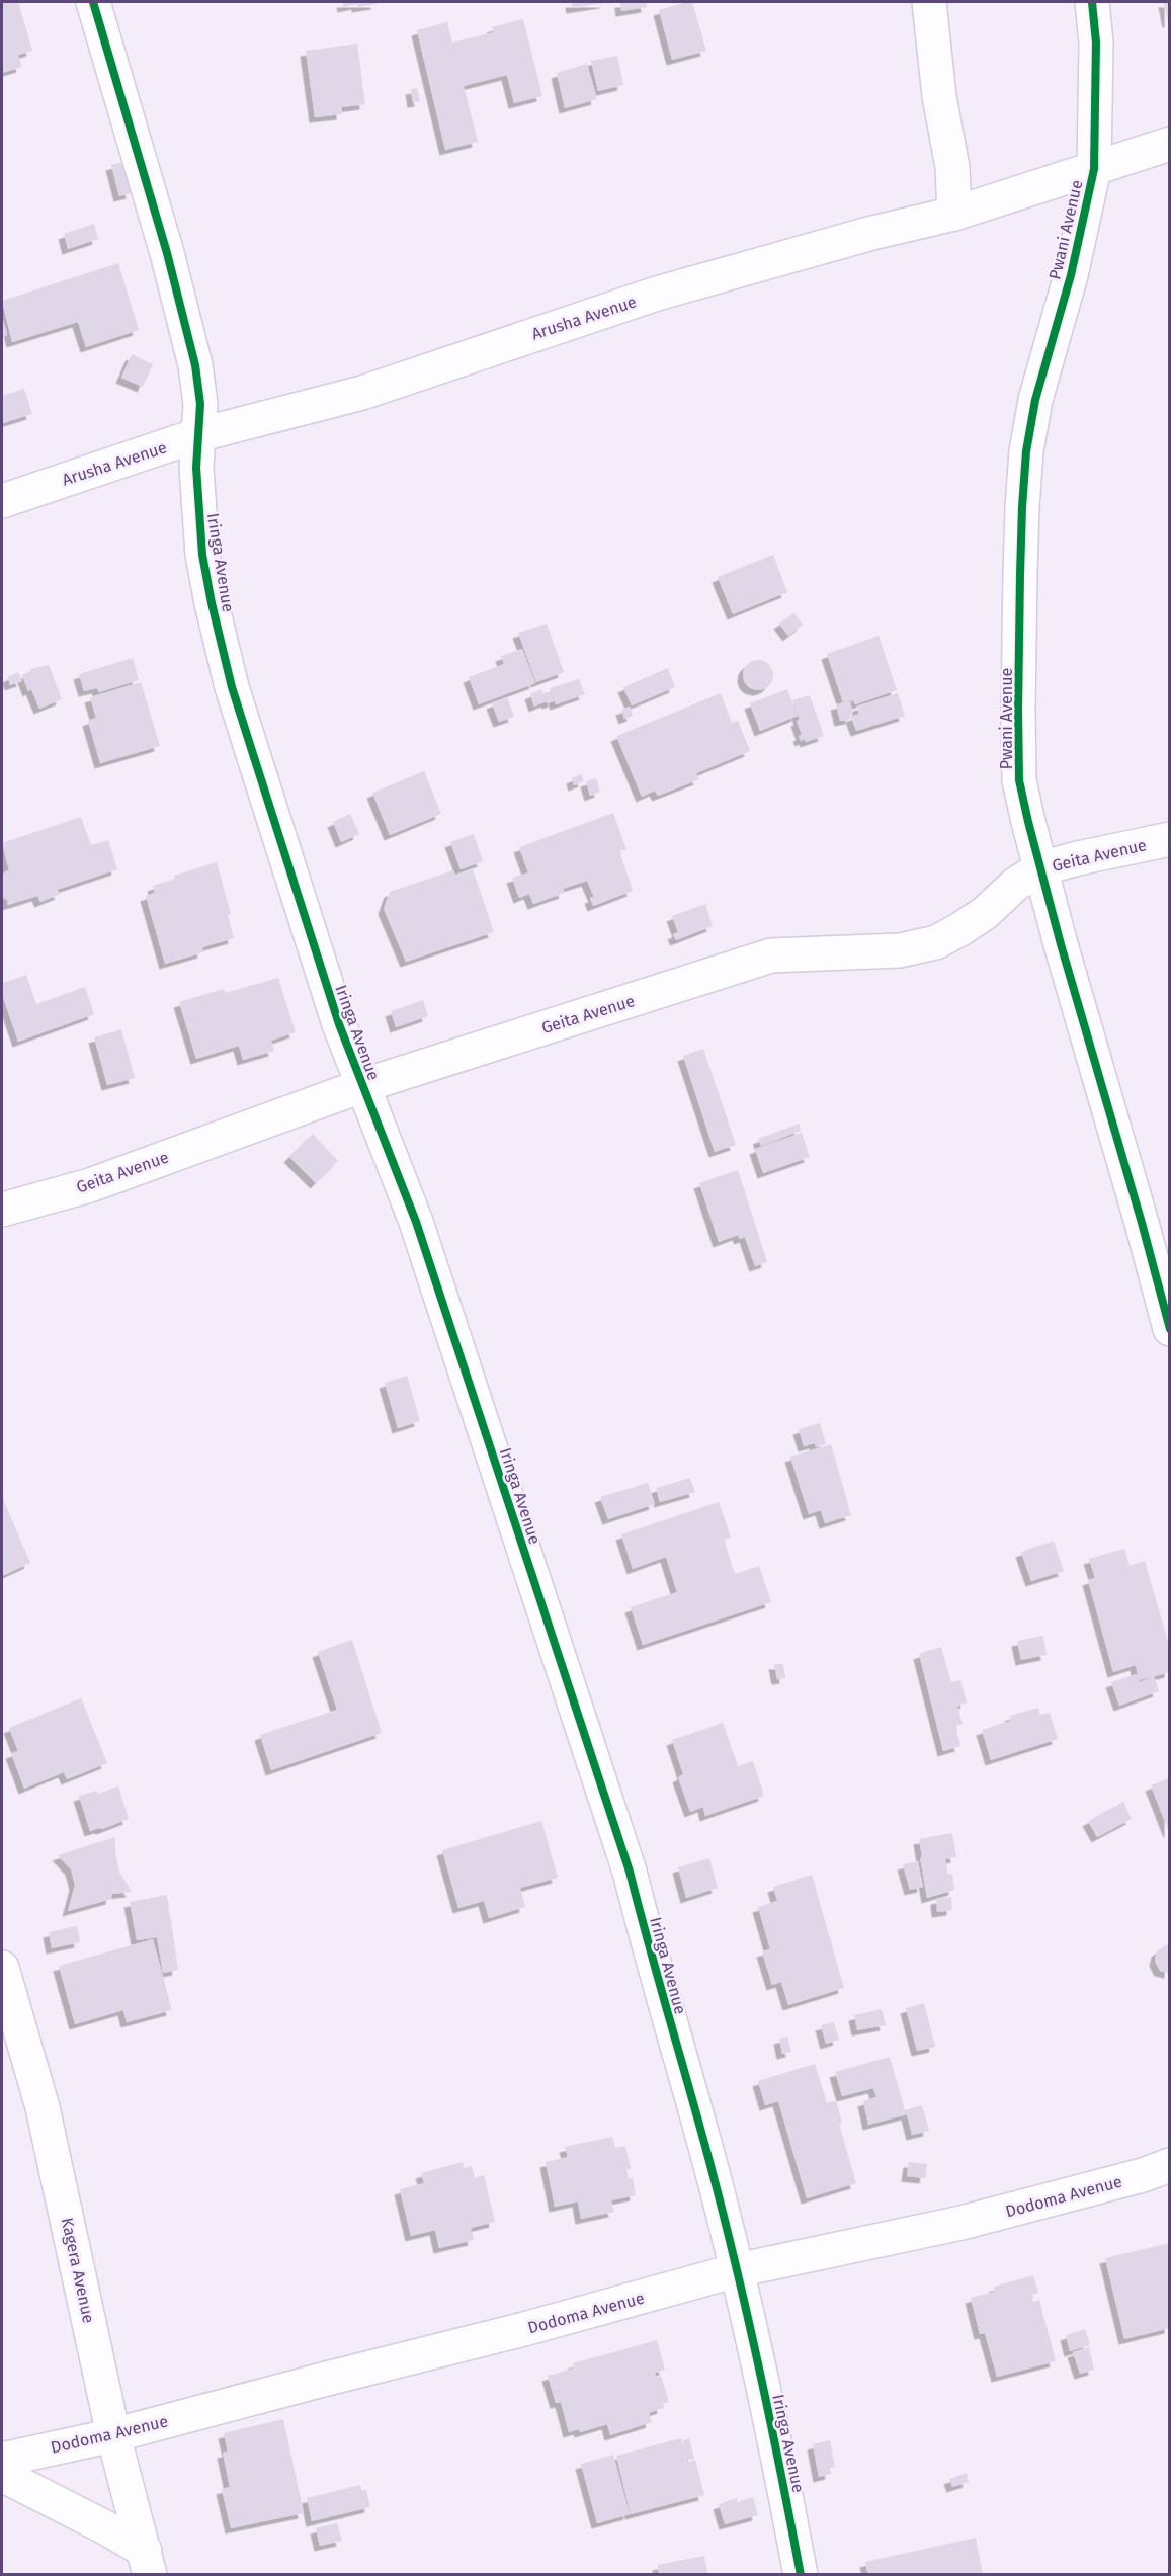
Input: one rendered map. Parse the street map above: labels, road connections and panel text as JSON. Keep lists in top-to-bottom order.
{
  "streets": {
    "street": [
      "Pwani Avenue",
      "Arusha Avenue",
      "Iringa Avenue",
      "Geita Avenue",
      "Dodoma Avenue",
      "Kagera Avenue"
    ]
  },
  "crossings": [
    ["Pwani Avenue", "Arusha Avenue"],
    ["Pwani Avenue", "Geita Avenue"],
    ["Arusha Avenue", "Iringa Avenue"],
    ["Iringa Avenue", "Geita Avenue"],
    ["Iringa Avenue", "Dodoma Avenue"],
    ["Dodoma Avenue", "Kagera Avenue"]
  ]
}
